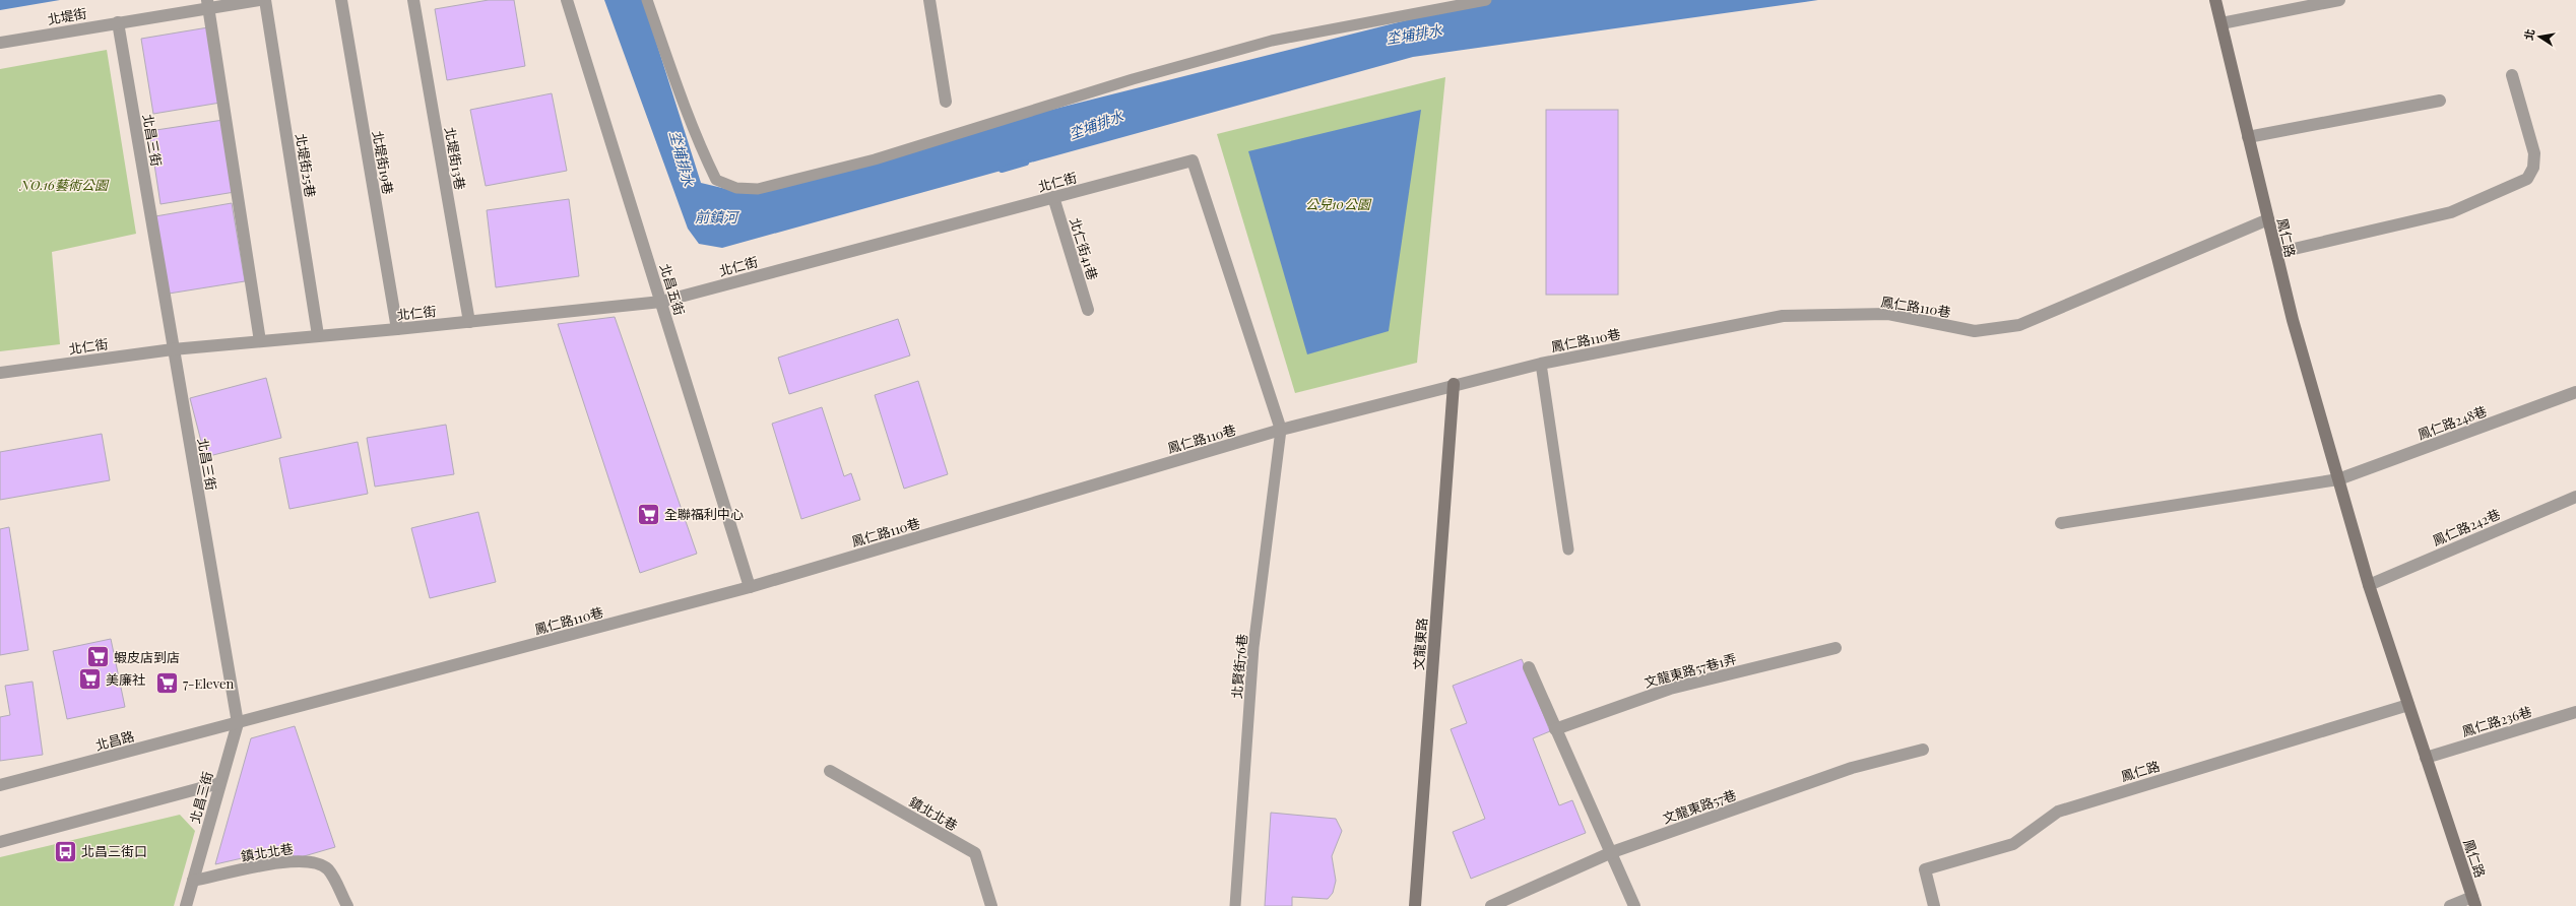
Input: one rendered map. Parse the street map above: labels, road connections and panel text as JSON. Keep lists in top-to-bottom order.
{
  "streets": {
    "street": [
      "北堤街",
      "北昌三街",
      "北堤街13巷",
      "北堤街19巷",
      "北堤街25巷",
      "北仁街",
      "鳳仁路",
      "北仁街41巷",
      "北昌五街",
      "鳳仁路110巷",
      "鳳仁路248巷",
      "鳳仁路242巷",
      "文龍東路",
      "文龍東路57巷1弄",
      "鳳仁路236巷",
      "北昌路",
      "文龍東路57巷",
      "鎮北北巷"
    ],
    "lane": ["北賢街76巷"]
  },
  "crossings": [
    ["北堤街", "北昌三街"],
    ["北昌三街", "北仁街"],
    ["北昌三街", "鳳仁路110巷"],
    ["北昌三街", "北昌路"],
    ["北昌三街", "鎮北北巷"],
    ["北堤街13巷", "北仁街"],
    ["北堤街19巷", "北仁街"],
    ["北堤街25巷", "北仁街"],
    ["北仁街", "北仁街41巷"],
    ["北仁街", "北昌五街"],
    ["北仁街", "鳳仁路110巷"],
    ["北仁街", "北賢街76巷"],
    ["鳳仁路", "鳳仁路110巷"],
    ["鳳仁路", "鳳仁路248巷"],
    ["鳳仁路", "鳳仁路242巷"],
    ["鳳仁路", "鳳仁路236巷"],
    ["北昌五街", "鳳仁路110巷"],
    ["鳳仁路110巷", "文龍東路"],
    ["鳳仁路110巷", "北賢街76巷"],
    ["鳳仁路110巷", "北昌路"]
  ],
  "water": ["坔埔排水", "前鎮河"],
  "parks": ["NO.16藝術公園", "公兒10公園"],
  "places": {
    "supermarket": [
      "全聯福利中心",
      "蝦皮店到店",
      "美廉社",
      "7-Eleven"
    ],
    "bus stop": ["北昌三街口"]
  },
  "north": "left"
}
